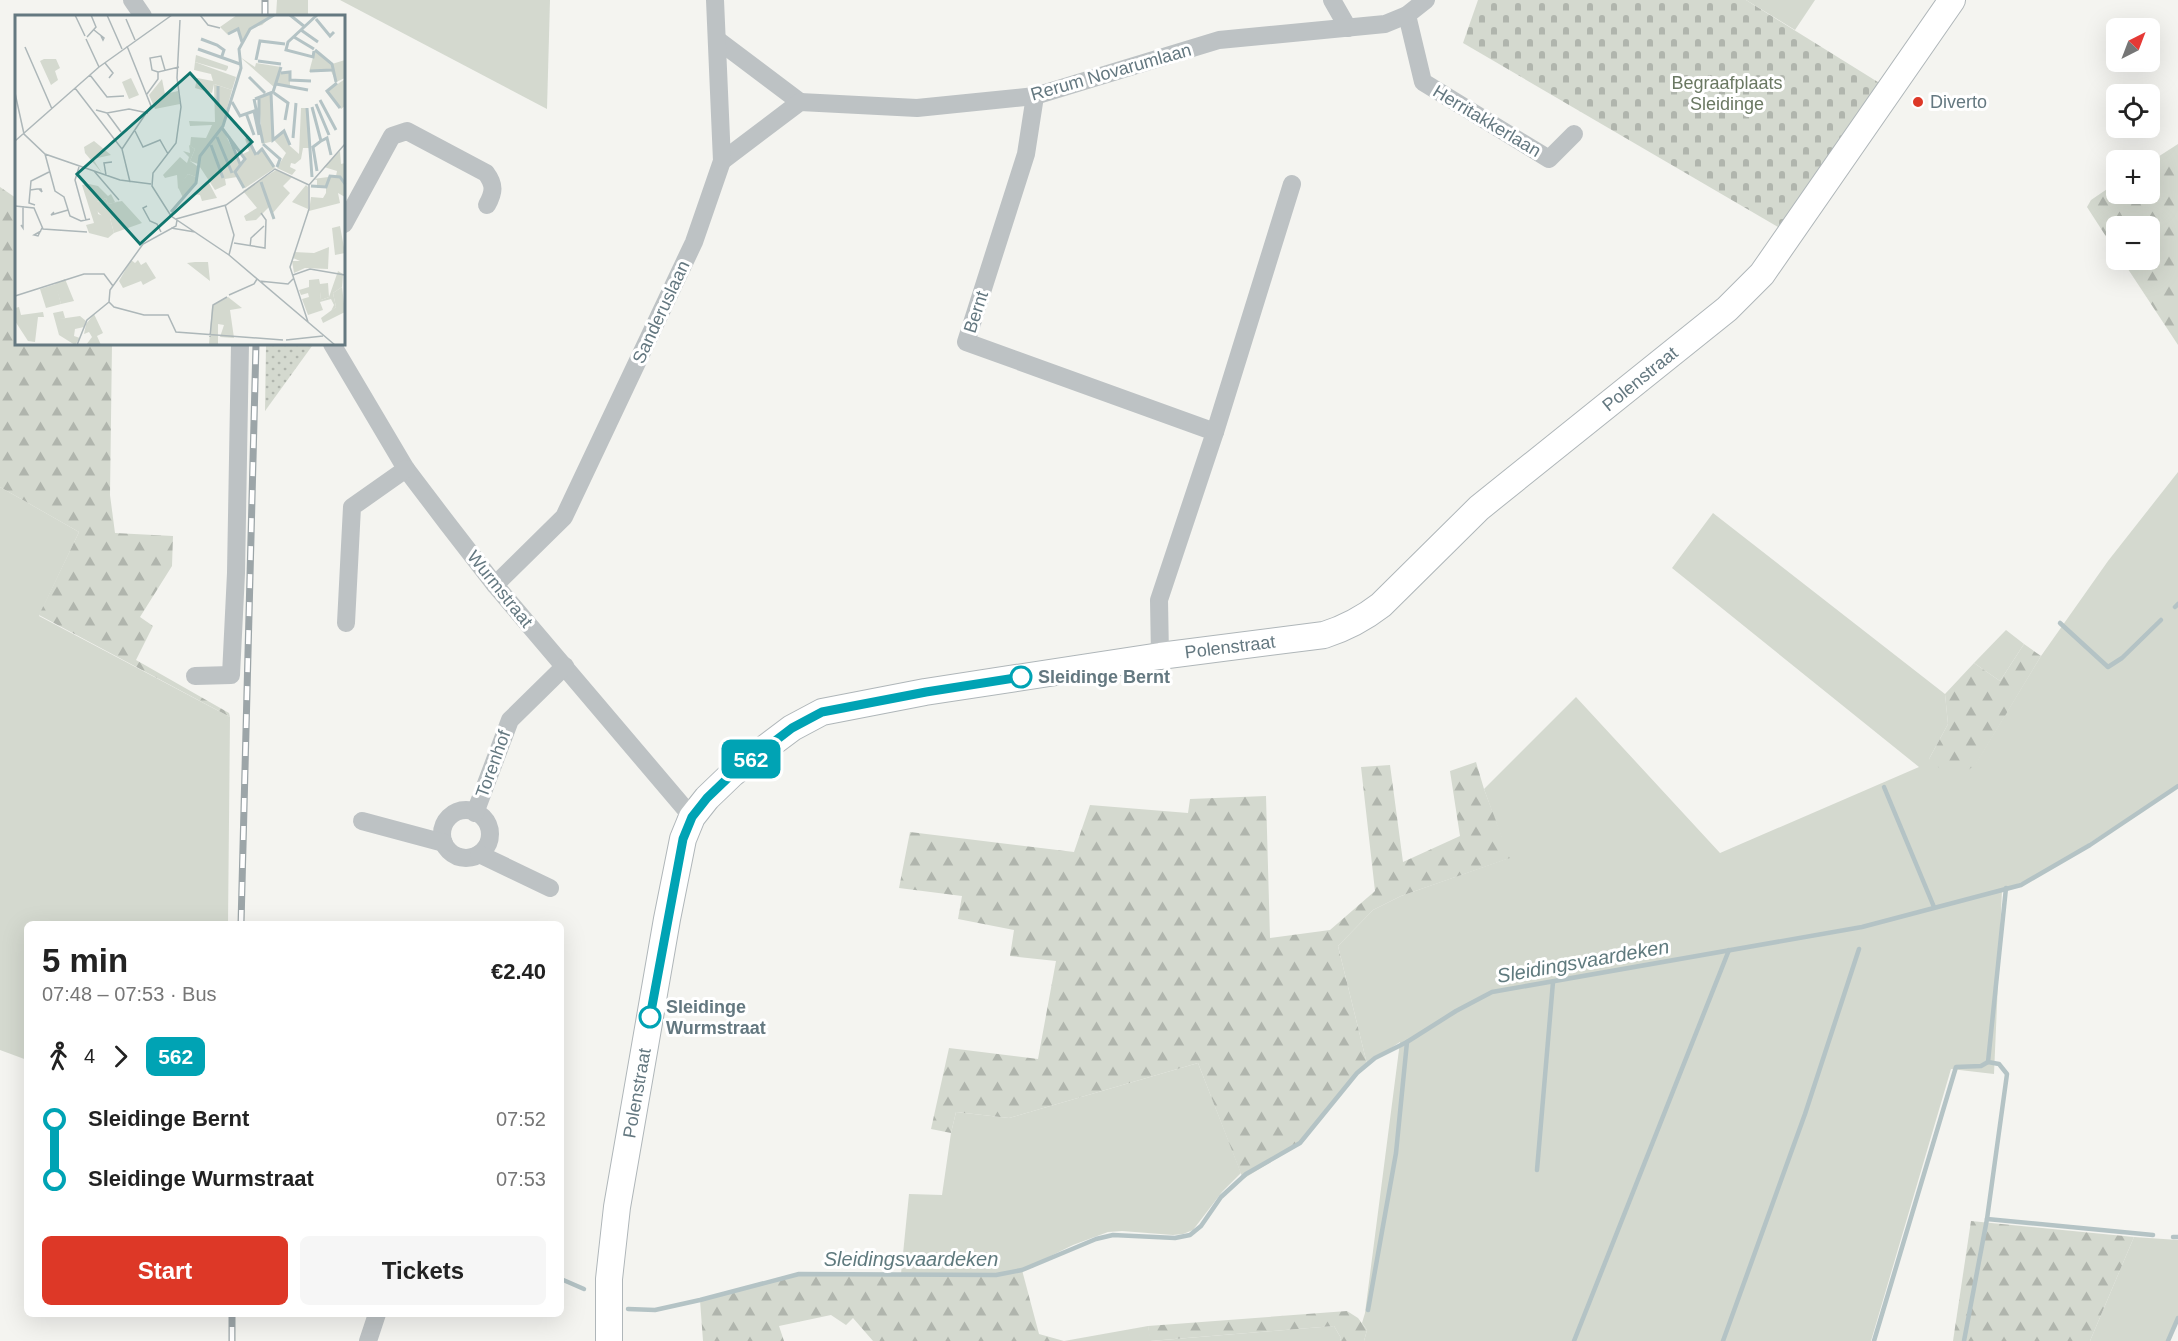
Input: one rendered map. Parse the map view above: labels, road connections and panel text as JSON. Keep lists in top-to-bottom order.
{
  "streets": {
    "main road": ["Polenstraat"],
    "street": [
      "Rerum Novarumlaan",
      "Herritakkerlaan",
      "Sanderuslaan",
      "Bernt",
      "Wurmstraat",
      "Torenhof"
    ]
  },
  "crossings": [
    ["Rerum Novarumlaan", "Bernt"],
    ["Sanderuslaan", "Wurmstraat"],
    ["Polenstraat", "Wurmstraat"],
    ["Wurmstraat", "Torenhof"]
  ],
  "water": ["Sleidingsvaardeken"],
  "parks": ["Begraafplaats Sleidinge"],
  "places": ["Diverto", "Sleidinge Bernt", "Sleidinge Wurmstraat"],
  "lines": ["bus line 562"],
  "north": "top right",
  "page": {
    "on_map": "562",
    "map_buttons": ["+", "−"],
    "heading": ["5 min", "07:48 – 07:53 · Bus", "€2.40"],
    "legs": ["4", "562"],
    "list": [
      {
        "name": "Sleidinge Bernt",
        "value": "07:52"
      },
      {
        "name": "Sleidinge Wurmstraat",
        "value": "07:53"
      }
    ],
    "buttons": ["Start", "Tickets"]
  }
}
